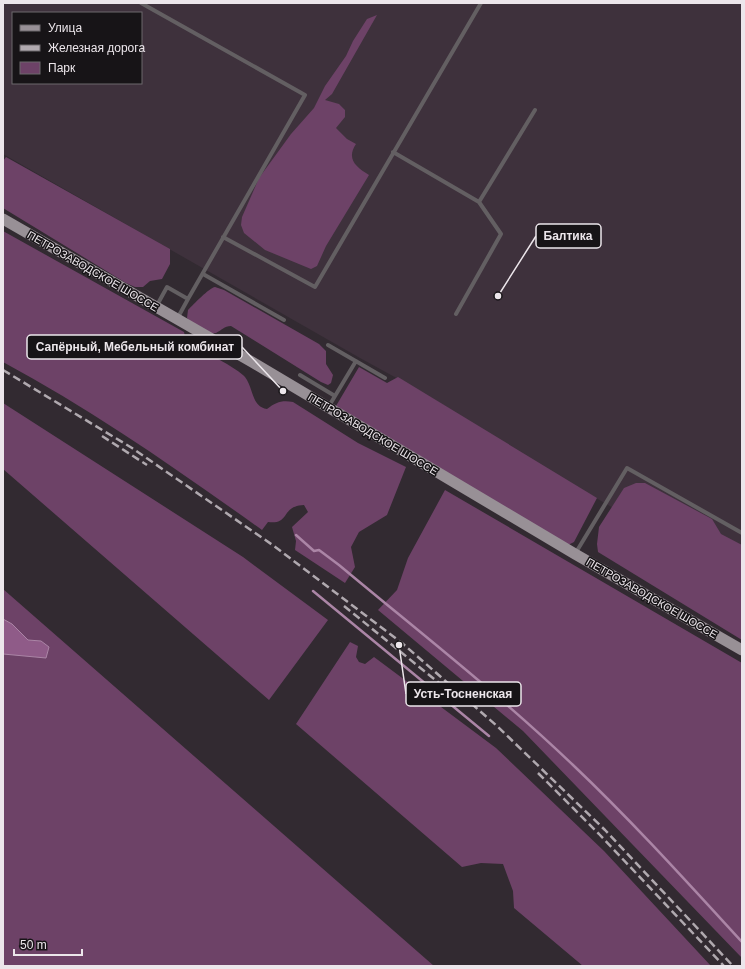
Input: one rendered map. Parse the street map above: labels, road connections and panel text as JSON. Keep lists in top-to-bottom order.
{
  "streets": {
    "main road": ["ПЕТРОЗАВОДСКОЕ ШОССЕ"]
  },
  "places": ["Балтика", "Сапёрный, Мебельный комбинат", "Усть-Тосненская"],
  "legend": ["Улица", "Железная дорога", "Парк"],
  "scale_bar": "50 m"
}
